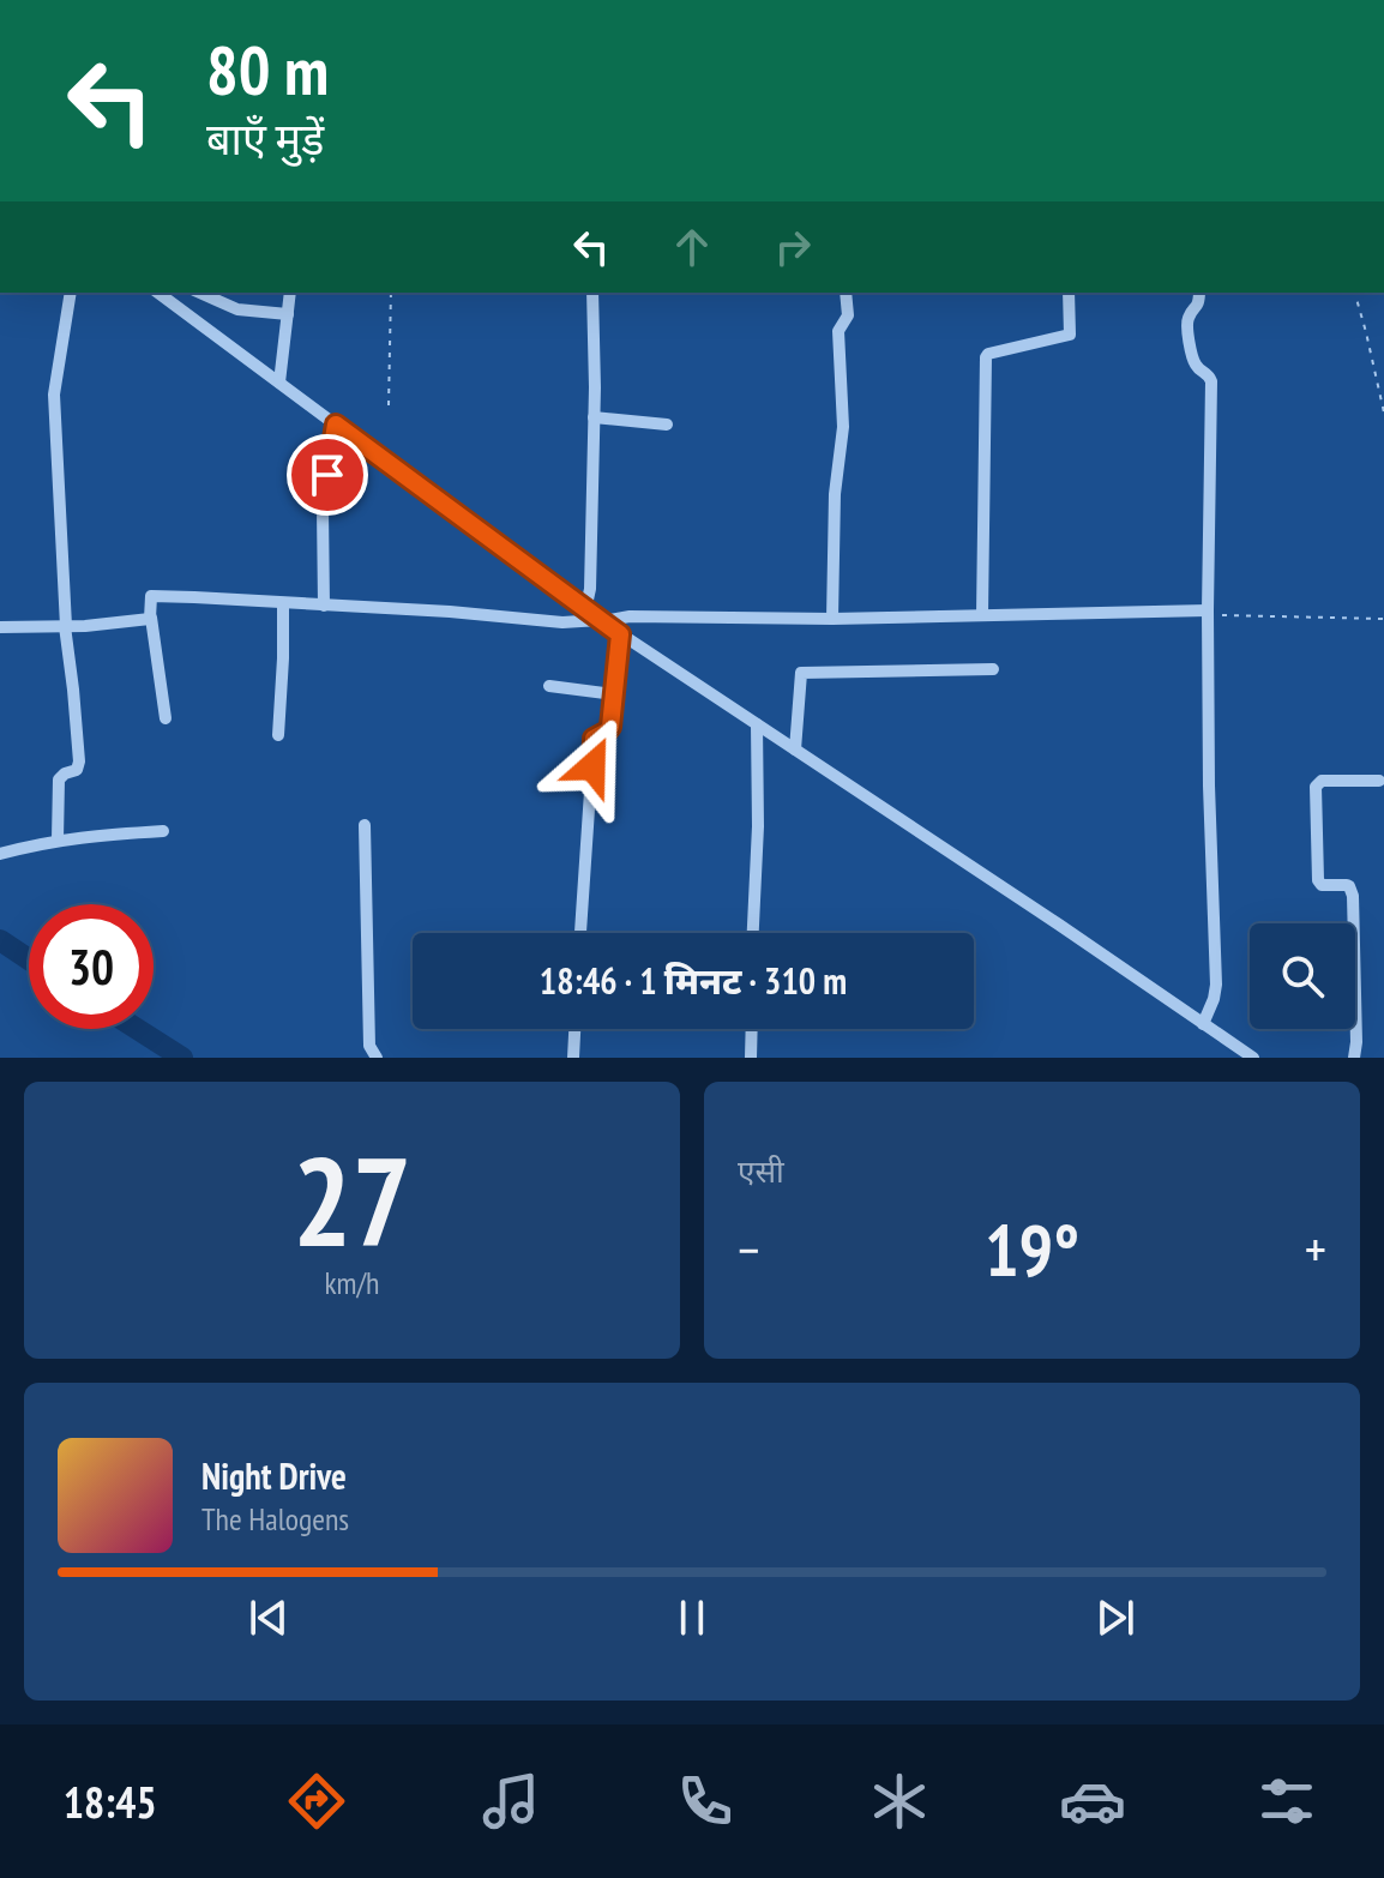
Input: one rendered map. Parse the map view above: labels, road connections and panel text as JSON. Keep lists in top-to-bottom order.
{
  "page": {
    "turn": ["80 m", "बाएँ मुड़ें"],
    "limit": "30",
    "trip": "18:46 · 1 मिनट · 310 m",
    "tile": [
      ["27", "km/h"],
      "एसी"
    ],
    "heat": ["−", "19°", "+"],
    "song": ["Night Drive", "The Halogens"],
    "tabs": "18:45"
  }
}
